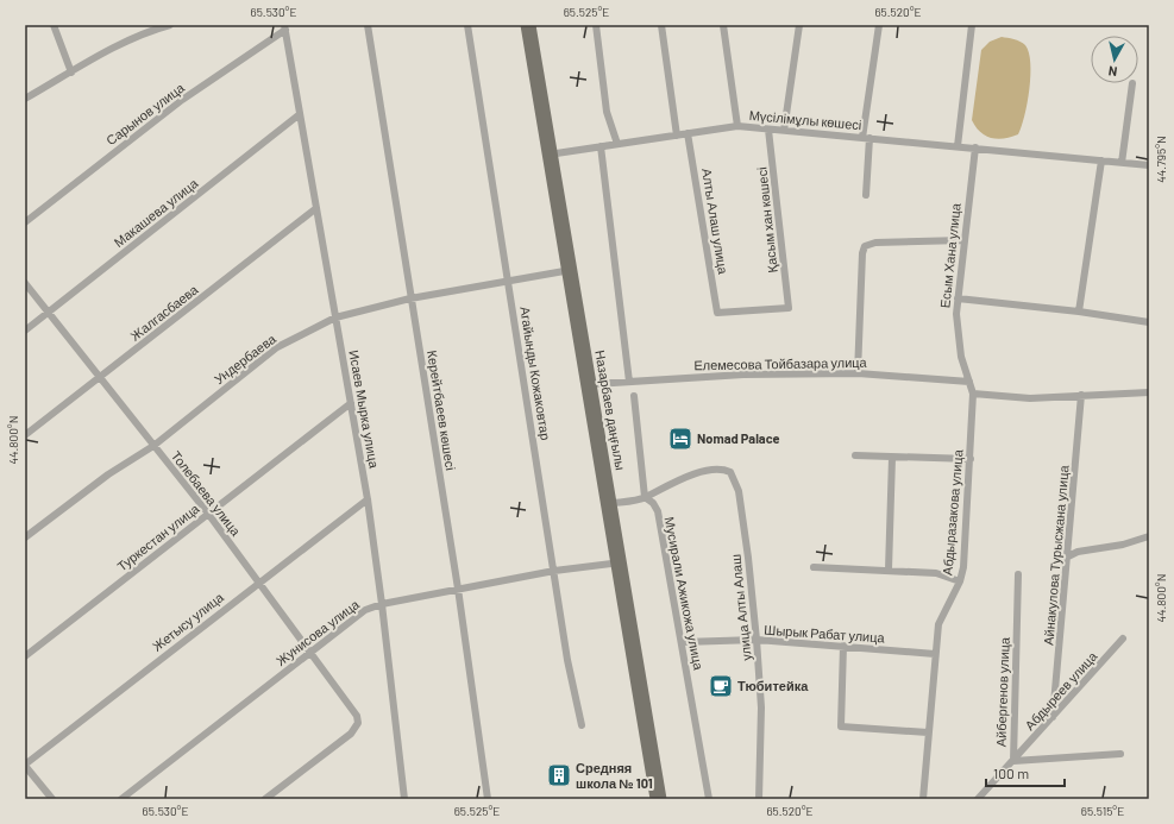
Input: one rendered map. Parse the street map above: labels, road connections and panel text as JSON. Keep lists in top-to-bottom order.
{
  "streets": {
    "main road": ["Назарбаев даңғылы"],
    "street": [
      "Сарынов улица",
      "Мүсілімұлы көшесі",
      "Макашева улица",
      "Қасым хан көшесі",
      "Алты Алаш улица",
      "Есым Хана улица",
      "Жалгасбаева",
      "Ундербаева",
      "Елемесова Тойбазара улица",
      "Агайынды Кожаковтар",
      "Исаев Мырка улица",
      "Керейтбаеев көшесі",
      "Толебаева улица",
      "Абдыразакова улица",
      "Туркестан улица",
      "Айнакулова Турысжана улица",
      "Мусирали Ажикожа улица",
      "улица Алты Алаш",
      "Жетысу улица",
      "Жунисова улица",
      "Шырык Рабат улица",
      "Абдыреев улица",
      "Айбергенов улица"
    ]
  },
  "crossings": [
    ["Сарынов улица", "Исаев Мырка улица"],
    ["Мүсілімұлы көшесі", "Қасым хан көшесі"],
    ["Мүсілімұлы көшесі", "Алты Алаш улица"],
    ["Мүсілімұлы көшесі", "Есым Хана улица"],
    ["Мүсілімұлы көшесі", "Назарбаев даңғылы"],
    ["Макашева улица", "Исаев Мырка улица"],
    ["Макашева улица", "Толебаева улица"],
    ["Қасым хан көшесі", "Алты Алаш улица"],
    ["Есым Хана улица", "Елемесова Тойбазара улица"],
    ["Есым Хана улица", "Абдыразакова улица"],
    ["Жалгасбаева", "Исаев Мырка улица"],
    ["Жалгасбаева", "Толебаева улица"],
    ["Ундербаева", "Агайынды Кожаковтар"],
    ["Ундербаева", "Исаев Мырка улица"],
    ["Ундербаева", "Керейтбаеев көшесі"],
    ["Ундербаева", "Назарбаев даңғылы"],
    ["Ундербаева", "Толебаева улица"],
    ["Елемесова Тойбазара улица", "Назарбаев даңғылы"],
    ["Агайынды Кожаковтар", "Жунисова улица"],
    ["Исаев Мырка улица", "Туркестан улица"],
    ["Исаев Мырка улица", "Жетысу улица"],
    ["Исаев Мырка улица", "Жунисова улица"],
    ["Керейтбаеев көшесі", "Жунисова улица"],
    ["Назарбаев даңғылы", "Жунисова улица"],
    ["Толебаева улица", "Туркестан улица"],
    ["Толебаева улица", "Жетысу улица"],
    ["Толебаева улица", "Жунисова улица"],
    ["Абдыразакова улица", "Шырык Рабат улица"],
    ["Айнакулова Турысжана улица", "Абдыреев улица"],
    ["Мусирали Ажикожа улица", "улица Алты Алаш"],
    ["Мусирали Ажикожа улица", "Шырык Рабат улица"],
    ["улица Алты Алаш", "Шырык Рабат улица"],
    ["Абдыреев улица", "Айбергенов улица"]
  ],
  "places": {
    "hotel": ["Nomad Palace"],
    "cafe": ["Тюбитейка"],
    "building": ["Средняя школа № 101"]
  },
  "scale_bar": "100 m",
  "north": "bottom",
  "coordinates": [
    "65.530°E",
    "65.525°E",
    "65.520°E",
    "44.795°N",
    "44.800°N",
    "65.515°E"
  ]
}
